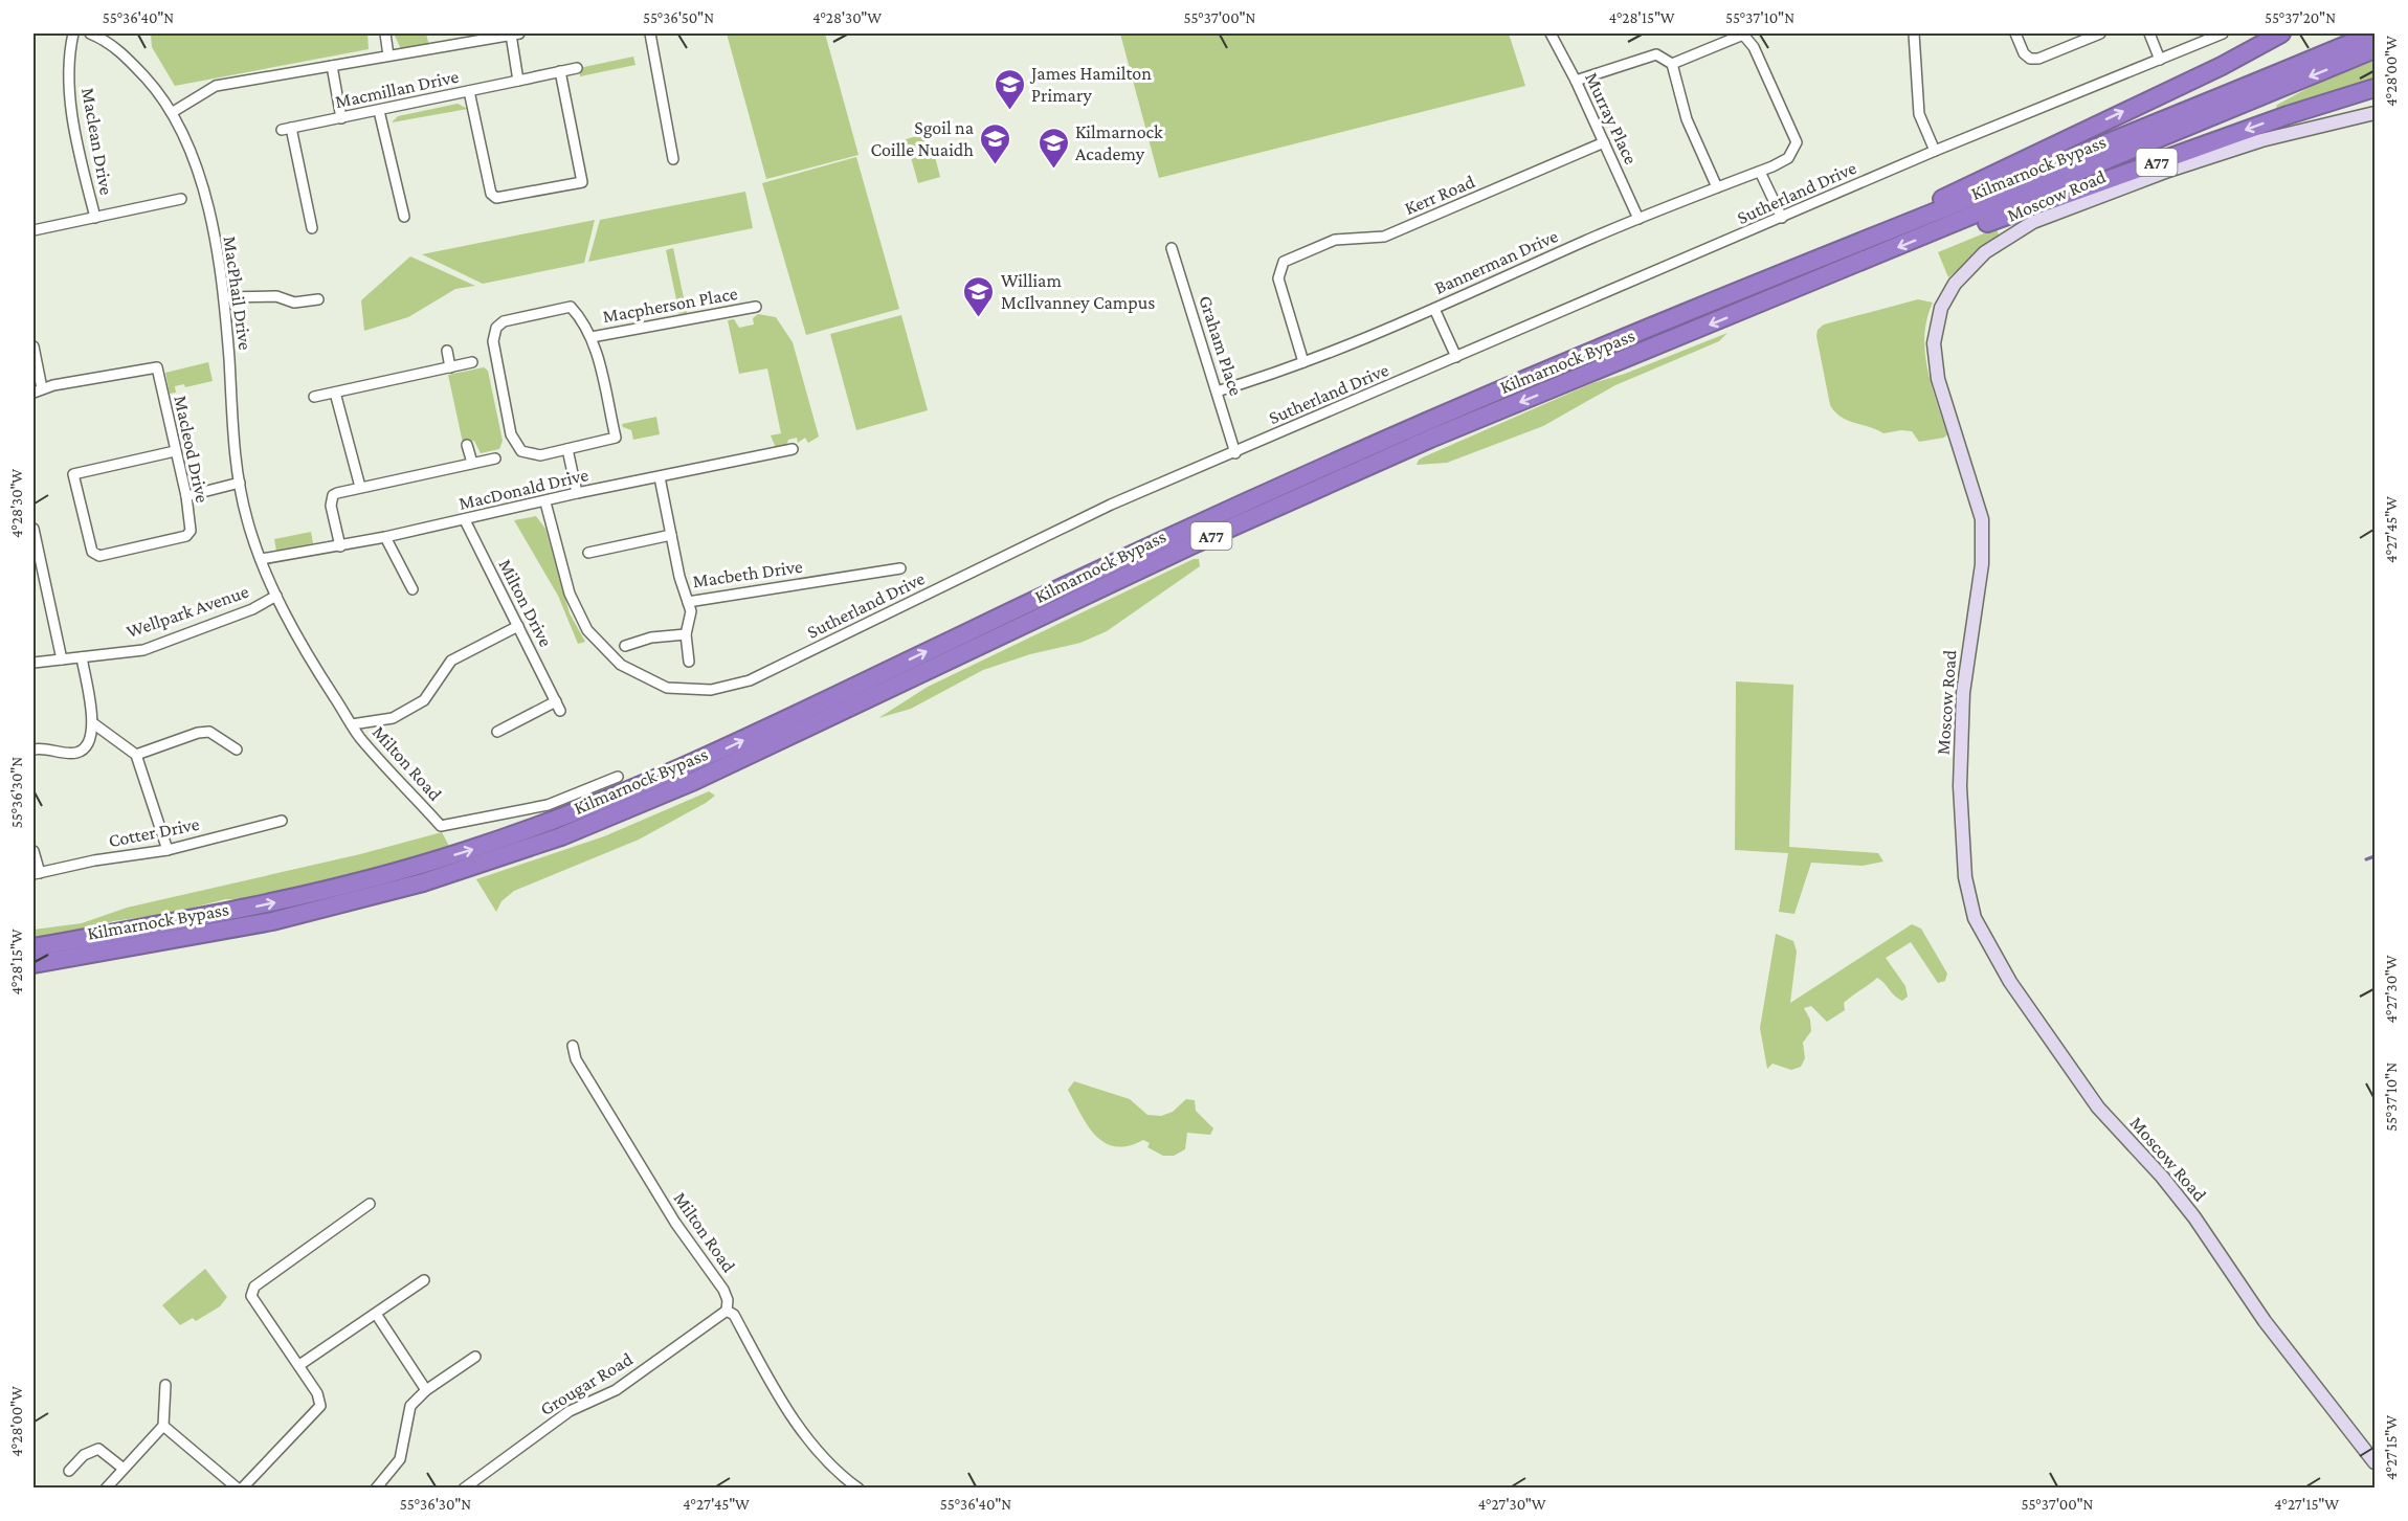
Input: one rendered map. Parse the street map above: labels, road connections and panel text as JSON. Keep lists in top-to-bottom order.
{
  "streets": {
    "highway": ["A77", "Kilmarnock Bypass"],
    "street": [
      "Macmillan Drive",
      "Murray Place",
      "Maclean Drive",
      "Sutherland Drive",
      "Kerr Road",
      "Moscow Road",
      "Bannerman Drive",
      "MacPhail Drive",
      "Macpherson Place",
      "Graham Place",
      "Macleod Drive",
      "MacDonald Drive",
      "Macbeth Drive",
      "Milton Drive",
      "Wellpark Avenue",
      "Milton Road",
      "Cotter Drive",
      "Grougar Road"
    ]
  },
  "crossings": [
    ["Murray Place", "Kerr Road"],
    ["Murray Place", "Bannerman Drive"],
    ["A77", "Kilmarnock Bypass"],
    ["Sutherland Drive", "Graham Place"],
    ["Sutherland Drive", "MacDonald Drive"],
    ["Kerr Road", "Bannerman Drive"],
    ["Bannerman Drive", "Graham Place"],
    ["MacPhail Drive", "MacDonald Drive"],
    ["MacPhail Drive", "Wellpark Avenue"],
    ["MacPhail Drive", "Milton Road"],
    ["MacDonald Drive", "Macbeth Drive"],
    ["MacDonald Drive", "Milton Drive"],
    ["Wellpark Avenue", "Milton Road"],
    ["Milton Road", "Grougar Road"]
  ],
  "places": {
    "school or university": [
      "James Hamilton Primary",
      "Sgoil na Coille Nuaidh",
      "Kilmarnock Academy",
      "William McIlvanney Campus"
    ]
  },
  "coordinates": [
    "55°36'40\"N",
    "55°36'50\"N",
    "4°28'30\"W",
    "55°37'00\"N",
    "4°28'15\"W",
    "55°37'10\"N",
    "55°37'20\"N",
    "4°28'00\"W",
    "4°27'45\"W",
    "55°36'30\"N",
    "4°27'30\"W",
    "4°27'15\"W"
  ]
}
